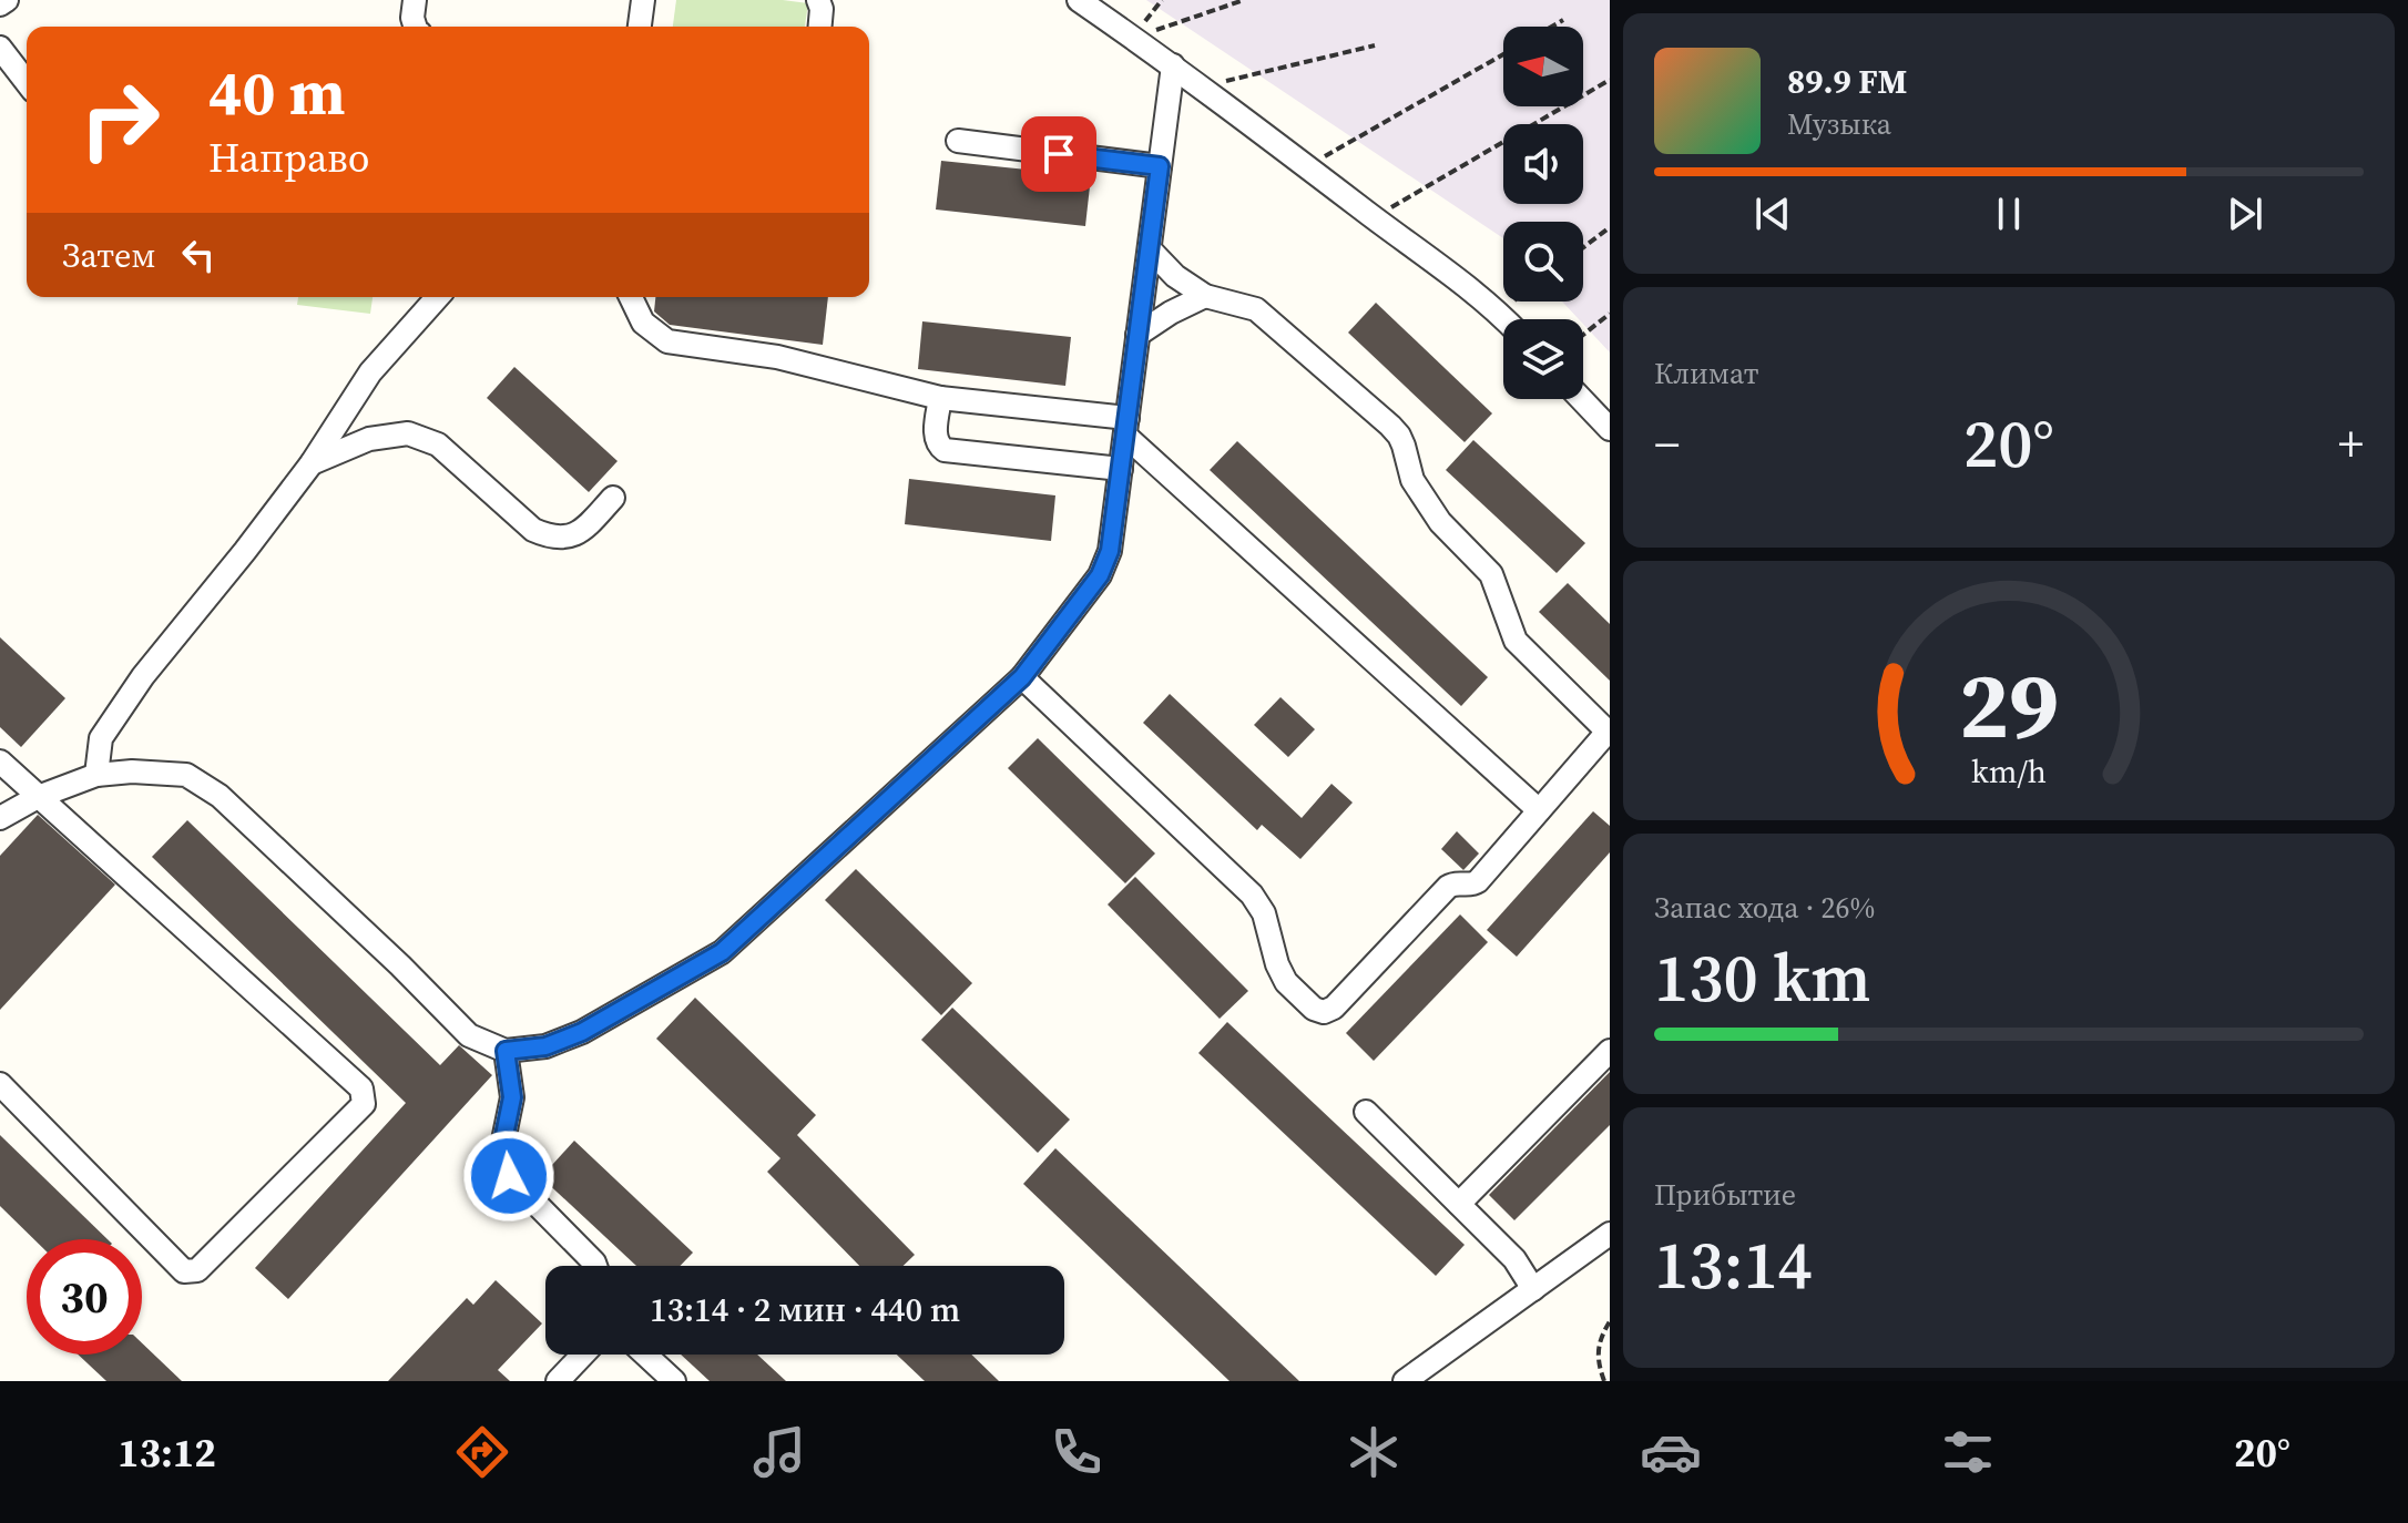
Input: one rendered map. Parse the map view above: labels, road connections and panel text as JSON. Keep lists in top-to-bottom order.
{
  "north": "left",
  "page": {
    "turn": ["40 m", "Направо"],
    "song": ["89.9 FM", "Музыка"],
    "then": "Затем",
    "tile": [
      "Климат",
      ["Запас хода · 26%", "130 km"],
      ["Прибытие", "13:14"]
    ],
    "heat": ["−", "20°", "+"],
    "limit": "30",
    "trip": "13:14 · 2 мин · 440 m",
    "tabs": ["13:12", "20°"],
    "gauge": ["29", "km/h"]
  }
}
